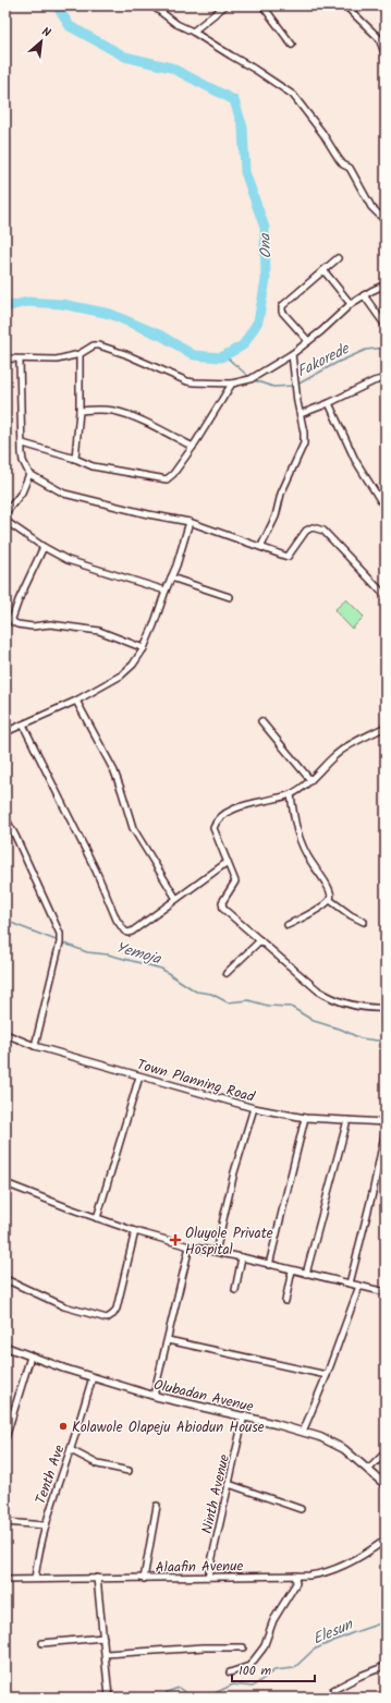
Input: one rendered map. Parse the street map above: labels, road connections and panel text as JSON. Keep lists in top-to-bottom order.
{
  "streets": {
    "street": [
      "Town Planning Road",
      "Olubadan Avenue",
      "Tenth Ave",
      "Ninth Avenue",
      "Alaafin Avenue"
    ]
  },
  "crossings": [
    ["Olubadan Avenue", "Tenth Ave"],
    ["Olubadan Avenue", "Ninth Avenue"],
    ["Tenth Ave", "Alaafin Avenue"],
    ["Ninth Avenue", "Alaafin Avenue"]
  ],
  "water": [
    "Ona",
    "Fakorede",
    "Yemoja",
    "Elesun"
  ],
  "places": {
    "health": ["Oluyole Private Hospital"],
    "other": ["Kolawole Olapeju Abiodun House"]
  },
  "scale_bar": "100 m",
  "north": "top right"
}
